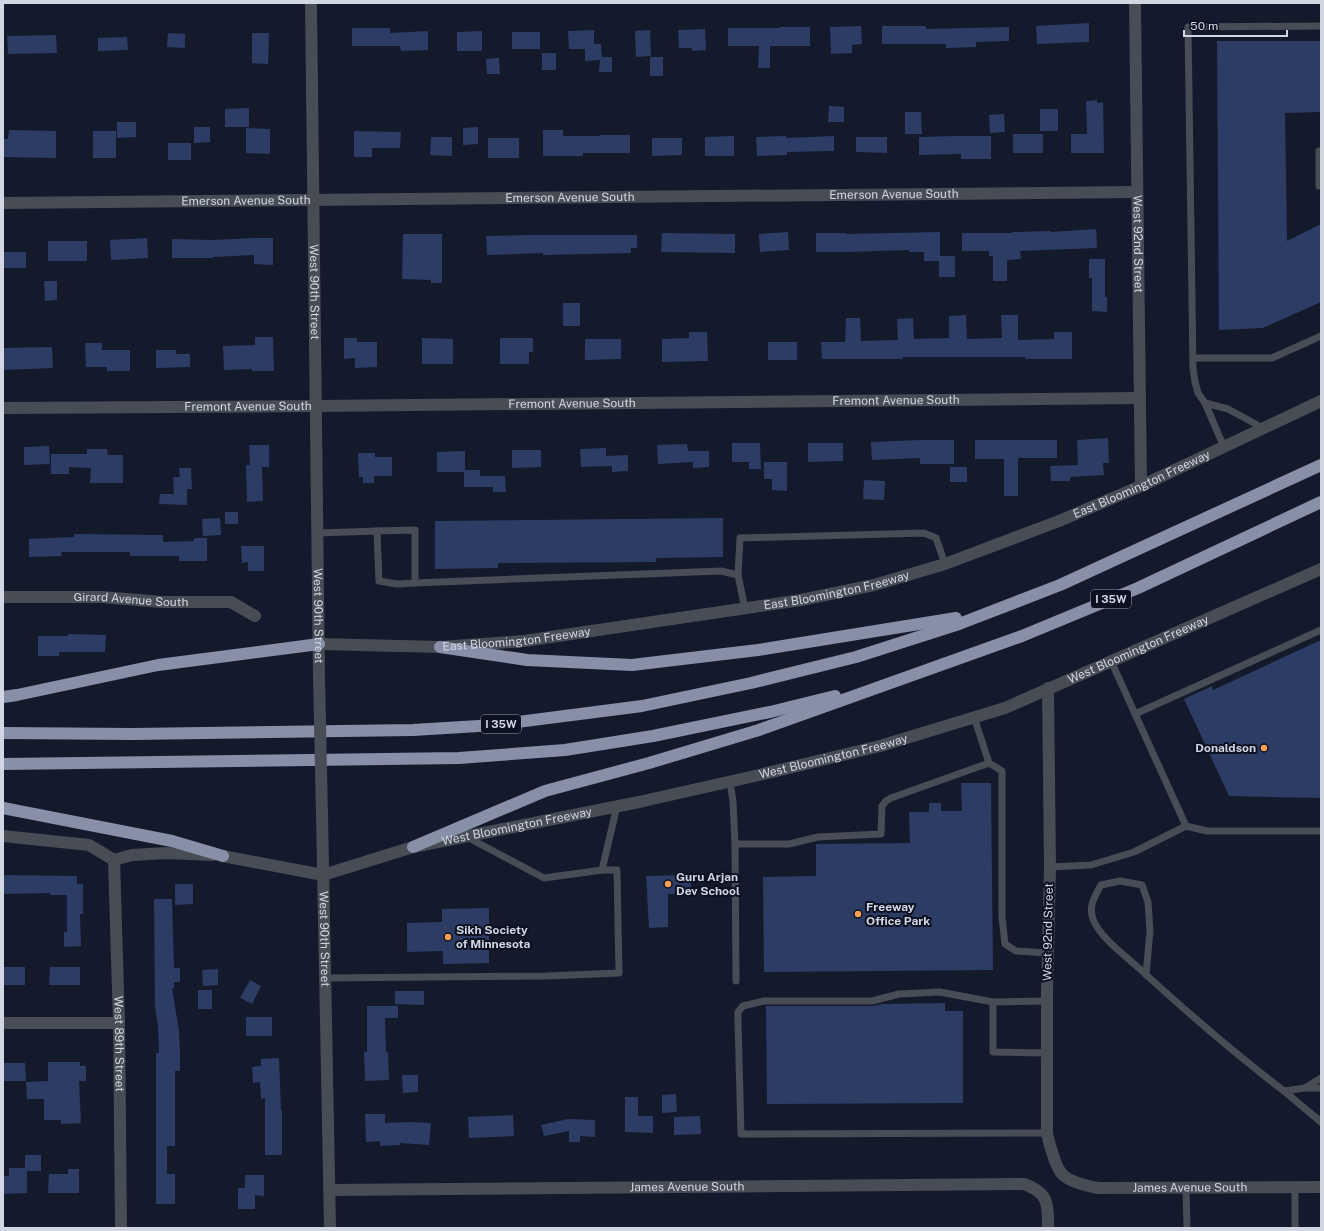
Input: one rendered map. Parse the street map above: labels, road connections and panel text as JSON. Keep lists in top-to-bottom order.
{
  "streets": {
    "highway": ["I 35W"],
    "street": [
      "Emerson Avenue South",
      "West 92nd Street",
      "West 90th Street",
      "Fremont Avenue South",
      "East Bloomington Freeway",
      "Girard Avenue South",
      "West Bloomington Freeway",
      "West 89th Street",
      "James Avenue South"
    ]
  },
  "crossings": [
    ["Emerson Avenue South", "West 92nd Street"],
    ["Emerson Avenue South", "West 90th Street"],
    ["West 92nd Street", "Fremont Avenue South"],
    ["West 92nd Street", "East Bloomington Freeway"],
    ["West 92nd Street", "West Bloomington Freeway"],
    ["West 92nd Street", "James Avenue South"],
    ["West 90th Street", "Fremont Avenue South"],
    ["West 90th Street", "East Bloomington Freeway"],
    ["West 90th Street", "West Bloomington Freeway"],
    ["West 90th Street", "James Avenue South"]
  ],
  "places": [
    "Donaldson",
    "Guru Arjan Dev School",
    "Freeway Office Park",
    "Sikh Society of Minnesota"
  ],
  "scale_bar": "50 m"
}
